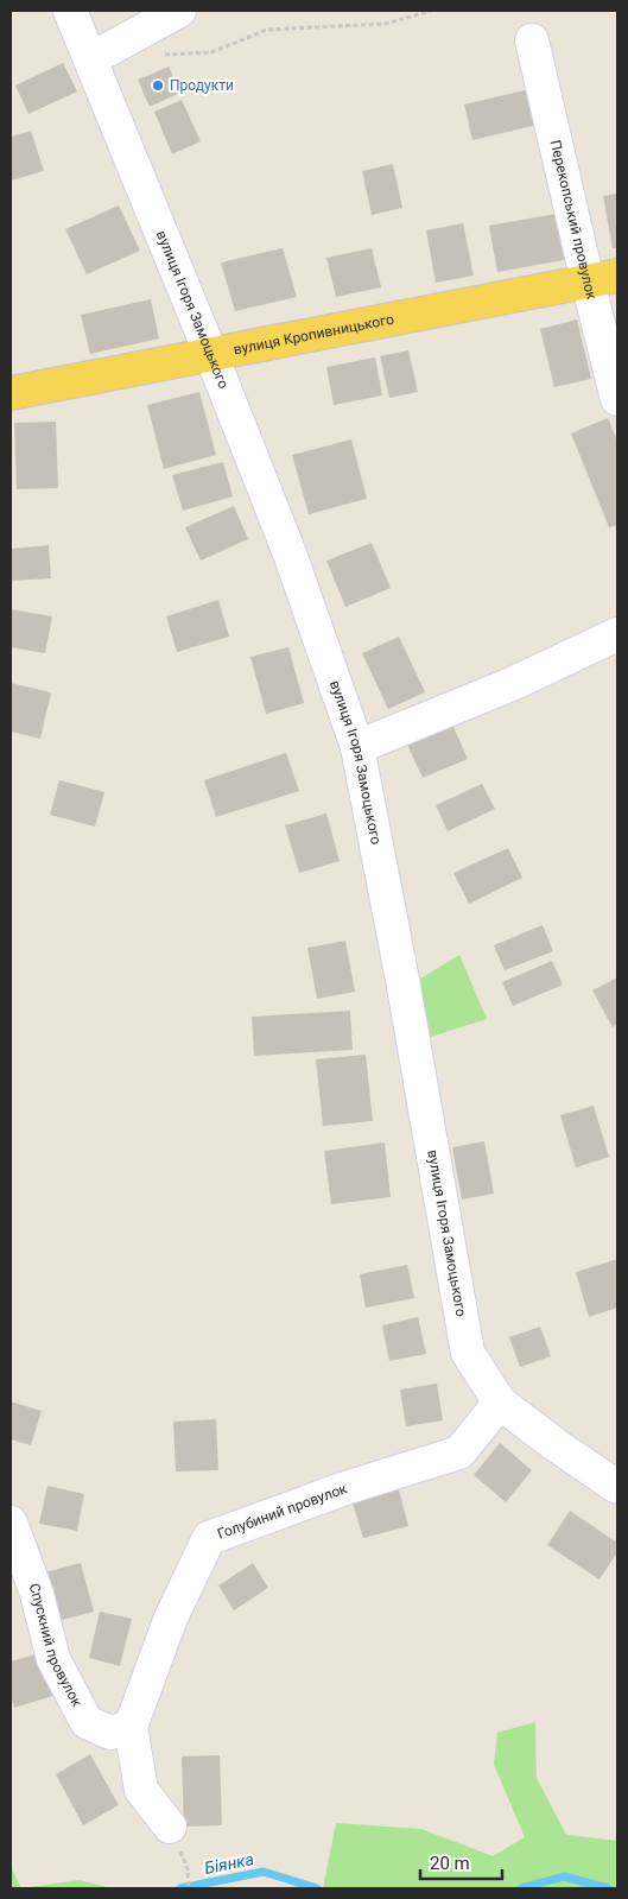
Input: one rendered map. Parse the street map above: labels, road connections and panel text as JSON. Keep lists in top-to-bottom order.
{
  "streets": {
    "main road": ["вулиця Кропивницького"],
    "street": [
      "Перекопський провулок",
      "вулиця Ігоря Замоцького",
      "Голубиний провулок",
      "Спускний провулок"
    ]
  },
  "crossings": [
    ["Перекопський провулок", "вулиця Кропивницького"],
    ["вулиця Ігоря Замоцького", "вулиця Кропивницького"],
    ["вулиця Ігоря Замоцького", "Голубиний провулок"],
    ["Голубиний провулок", "Спускний провулок"]
  ],
  "water": ["Біянка"],
  "places": ["Продукти"],
  "scale_bar": "20 m"
}
